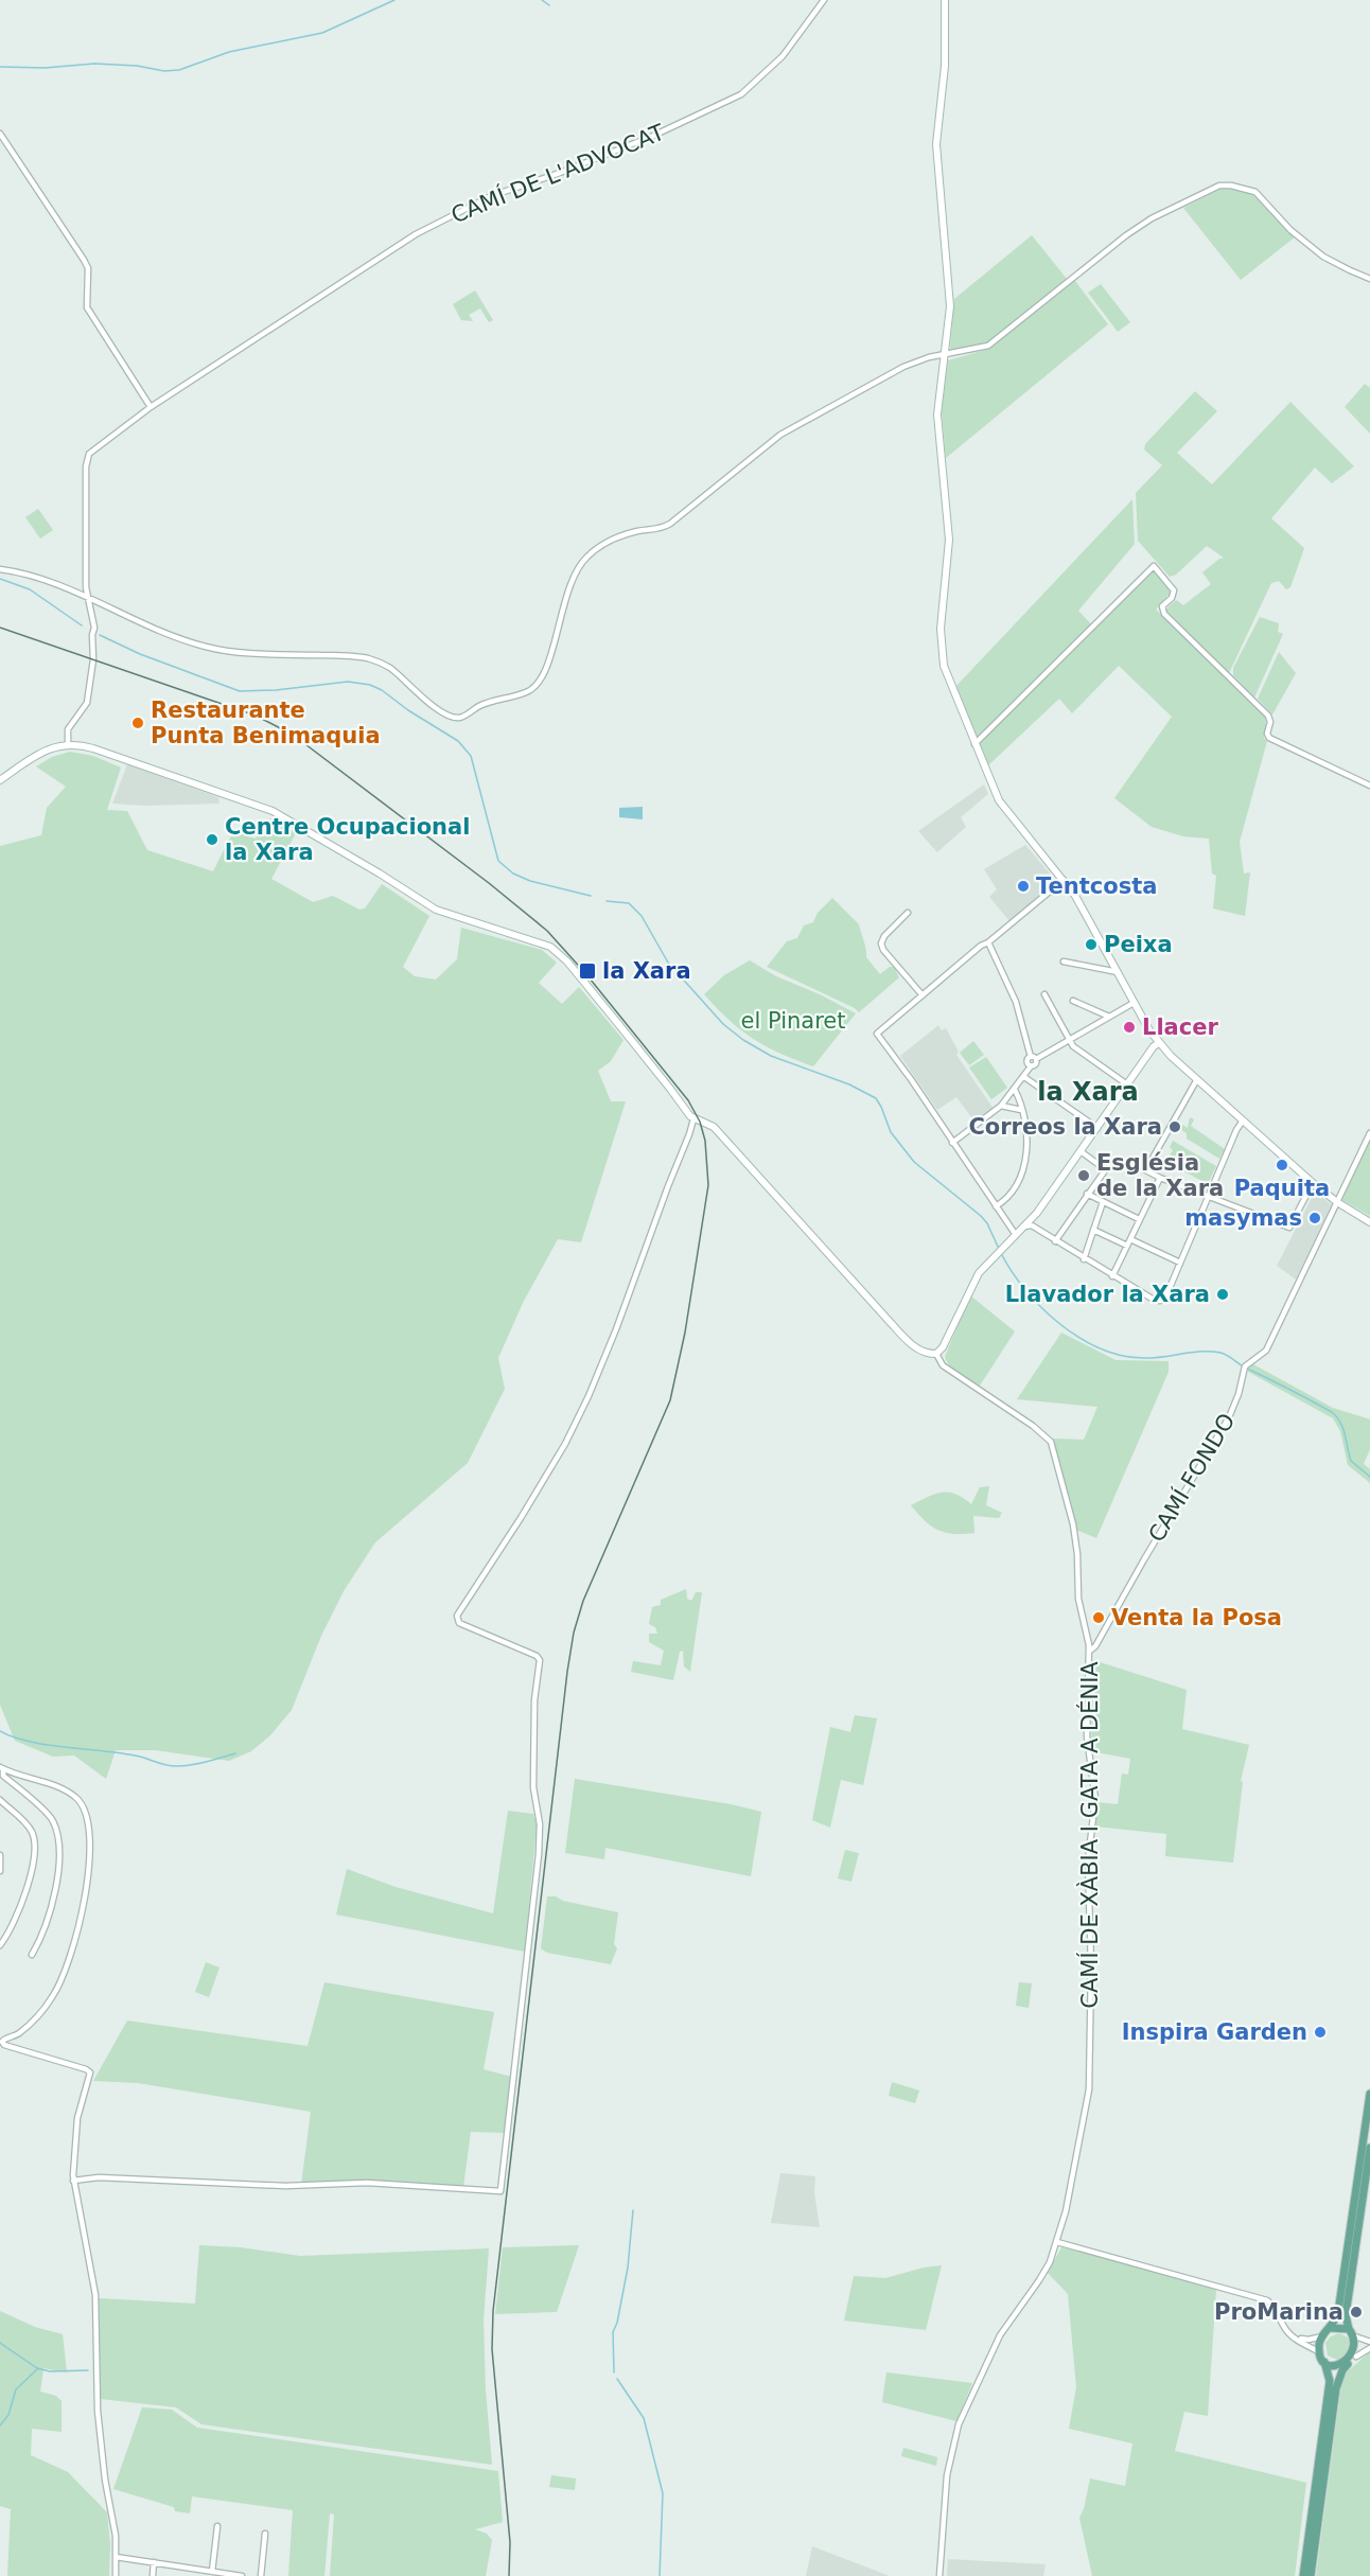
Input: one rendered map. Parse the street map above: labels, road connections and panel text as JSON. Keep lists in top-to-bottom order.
{
  "streets": {
    "street": ["CAMÍ DE L'ADVOCAT", "CAMÍ FONDO", "CAMÍ DE XÀBIA I GATA A DÉNIA"]
  },
  "crossings": [
    ["CAMÍ FONDO", "CAMÍ DE XÀBIA I GATA A DÉNIA"]
  ],
  "districts": ["la Xara"],
  "parks": ["el Pinaret"],
  "places": {
    "other": [
      "Restaurante Punta Benimaquia",
      "Centre Ocupacional la Xara",
      "Tentcosta",
      "Peixa",
      "Llacer",
      "Correos la Xara",
      "Paquita",
      "Església de la Xara",
      "masymas",
      "Llavador la Xara",
      "Venta la Posa",
      "Inspira Garden",
      "ProMarina"
    ],
    "transit": ["la Xara"]
  }
}
